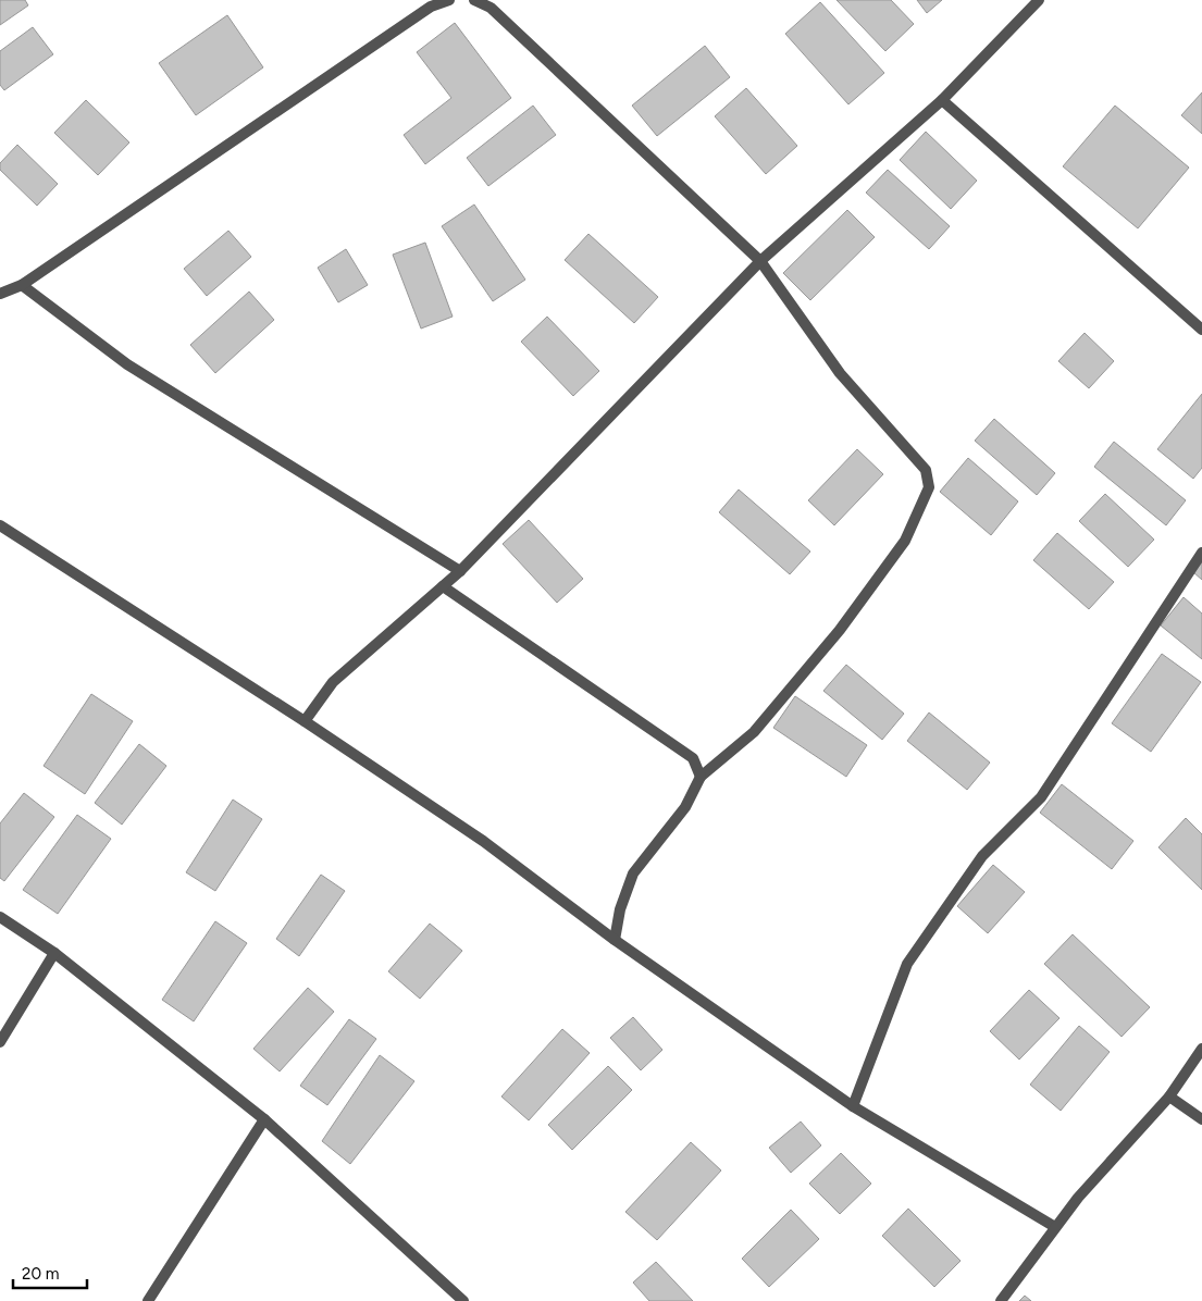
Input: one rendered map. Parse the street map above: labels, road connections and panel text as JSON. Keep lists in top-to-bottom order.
{
  "scale_bar": "20 m"
}
